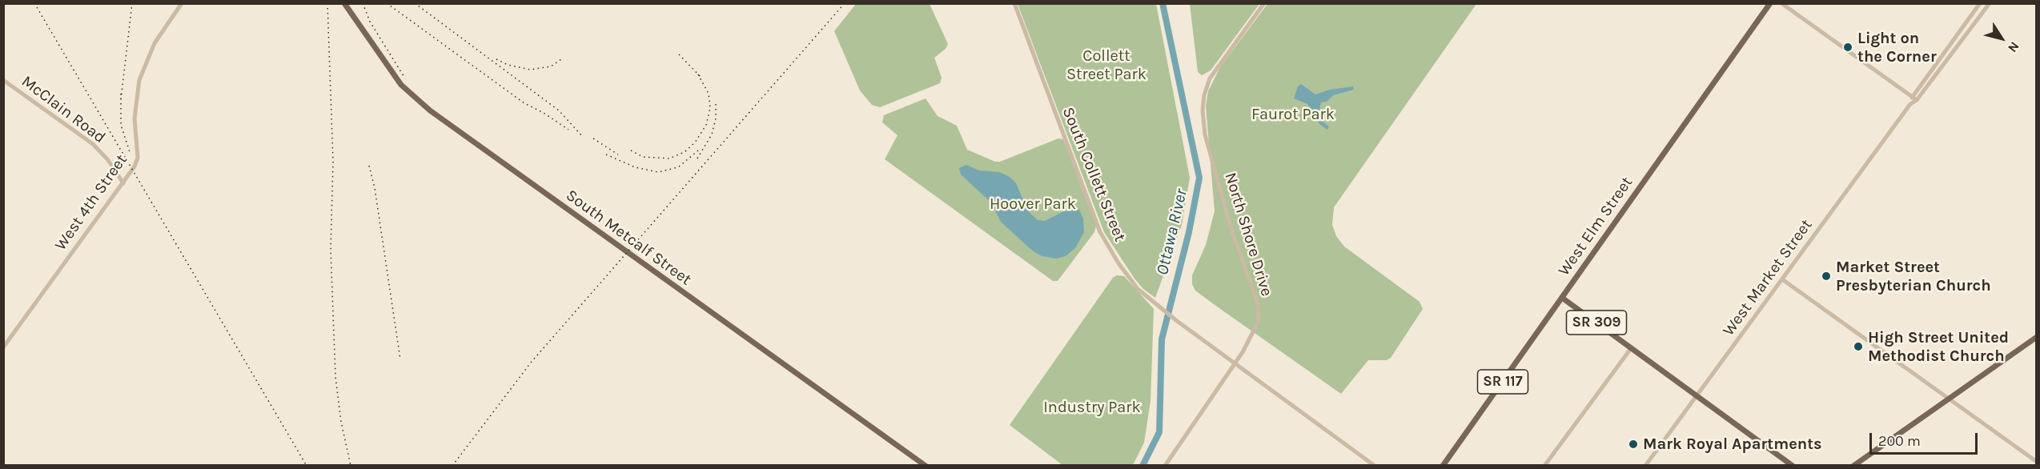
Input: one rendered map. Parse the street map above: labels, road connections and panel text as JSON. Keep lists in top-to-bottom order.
{
  "streets": {
    "main road": [
      "West Elm Street",
      "South Metcalf Street",
      "SR 309",
      "SR 117"
    ],
    "street": [
      "McClain Road",
      "South Collett Street",
      "West 4th Street",
      "North Shore Drive",
      "West Market Street"
    ]
  },
  "crossings": [
    ["McClain Road", "West 4th Street"],
    ["South Collett Street", "North Shore Drive"],
    ["West Elm Street", "SR 309"],
    ["West Market Street", "SR 309"]
  ],
  "water": ["Ottawa River"],
  "parks": [
    "Collett Street Park",
    "Faurot Park",
    "Hoover Park",
    "Industry Park"
  ],
  "places": [
    "Light on the Corner",
    "Market Street Presbyterian Church",
    "High Street United Methodist Church",
    "Mark Royal Apartments"
  ],
  "scale_bar": "200 m",
  "north": "bottom right"
}
